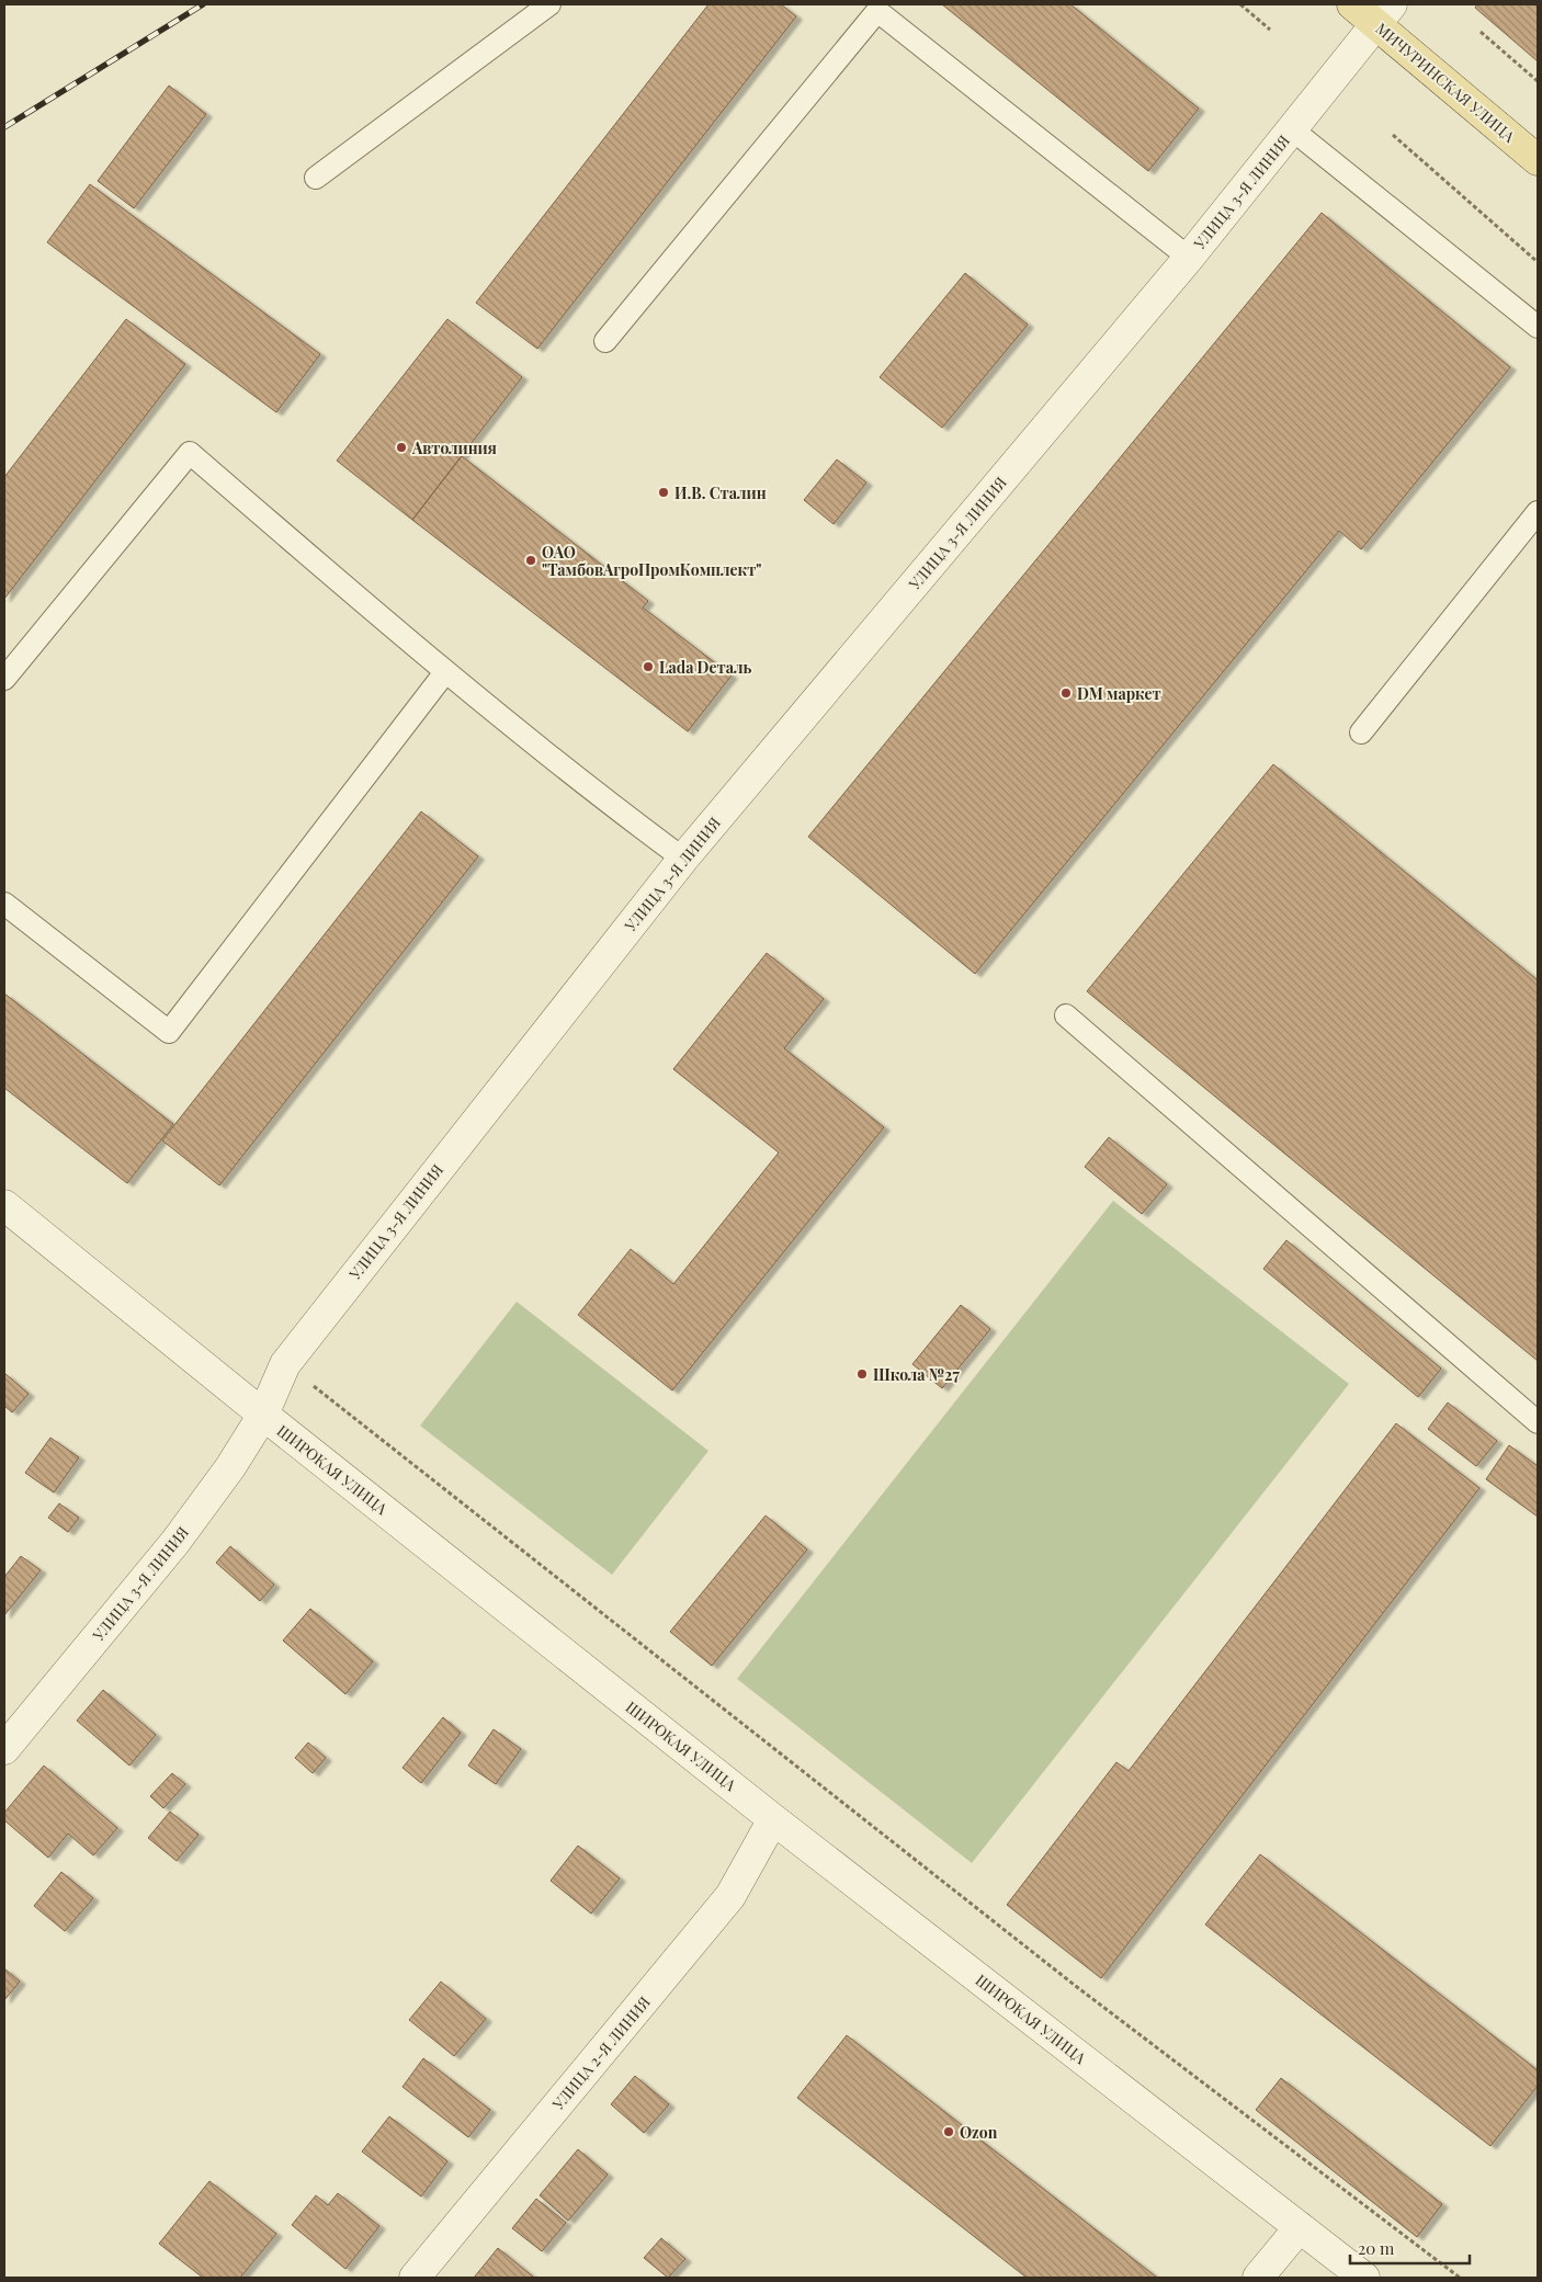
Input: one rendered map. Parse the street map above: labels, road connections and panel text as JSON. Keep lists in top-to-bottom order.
{
  "streets": {
    "main road": ["МИЧУРИНСКАЯ УЛИЦА"],
    "street": ["УЛИЦА 3-Я ЛИНИЯ", "ШИРОКАЯ УЛИЦА", "УЛИЦА 2-Я ЛИНИЯ"]
  },
  "crossings": [
    ["МИЧУРИНСКАЯ УЛИЦА", "УЛИЦА 3-Я ЛИНИЯ"],
    ["УЛИЦА 3-Я ЛИНИЯ", "ШИРОКАЯ УЛИЦА"],
    ["ШИРОКАЯ УЛИЦА", "УЛИЦА 2-Я ЛИНИЯ"]
  ],
  "places": [
    "Автолиния",
    "И.В. Сталин",
    "ОАО \"ТамбовАгроПромКомплект\"",
    "Lada Dеталь",
    "DM маркет",
    "Школа №27",
    "Ozon"
  ],
  "scale_bar": "20 m"
}
